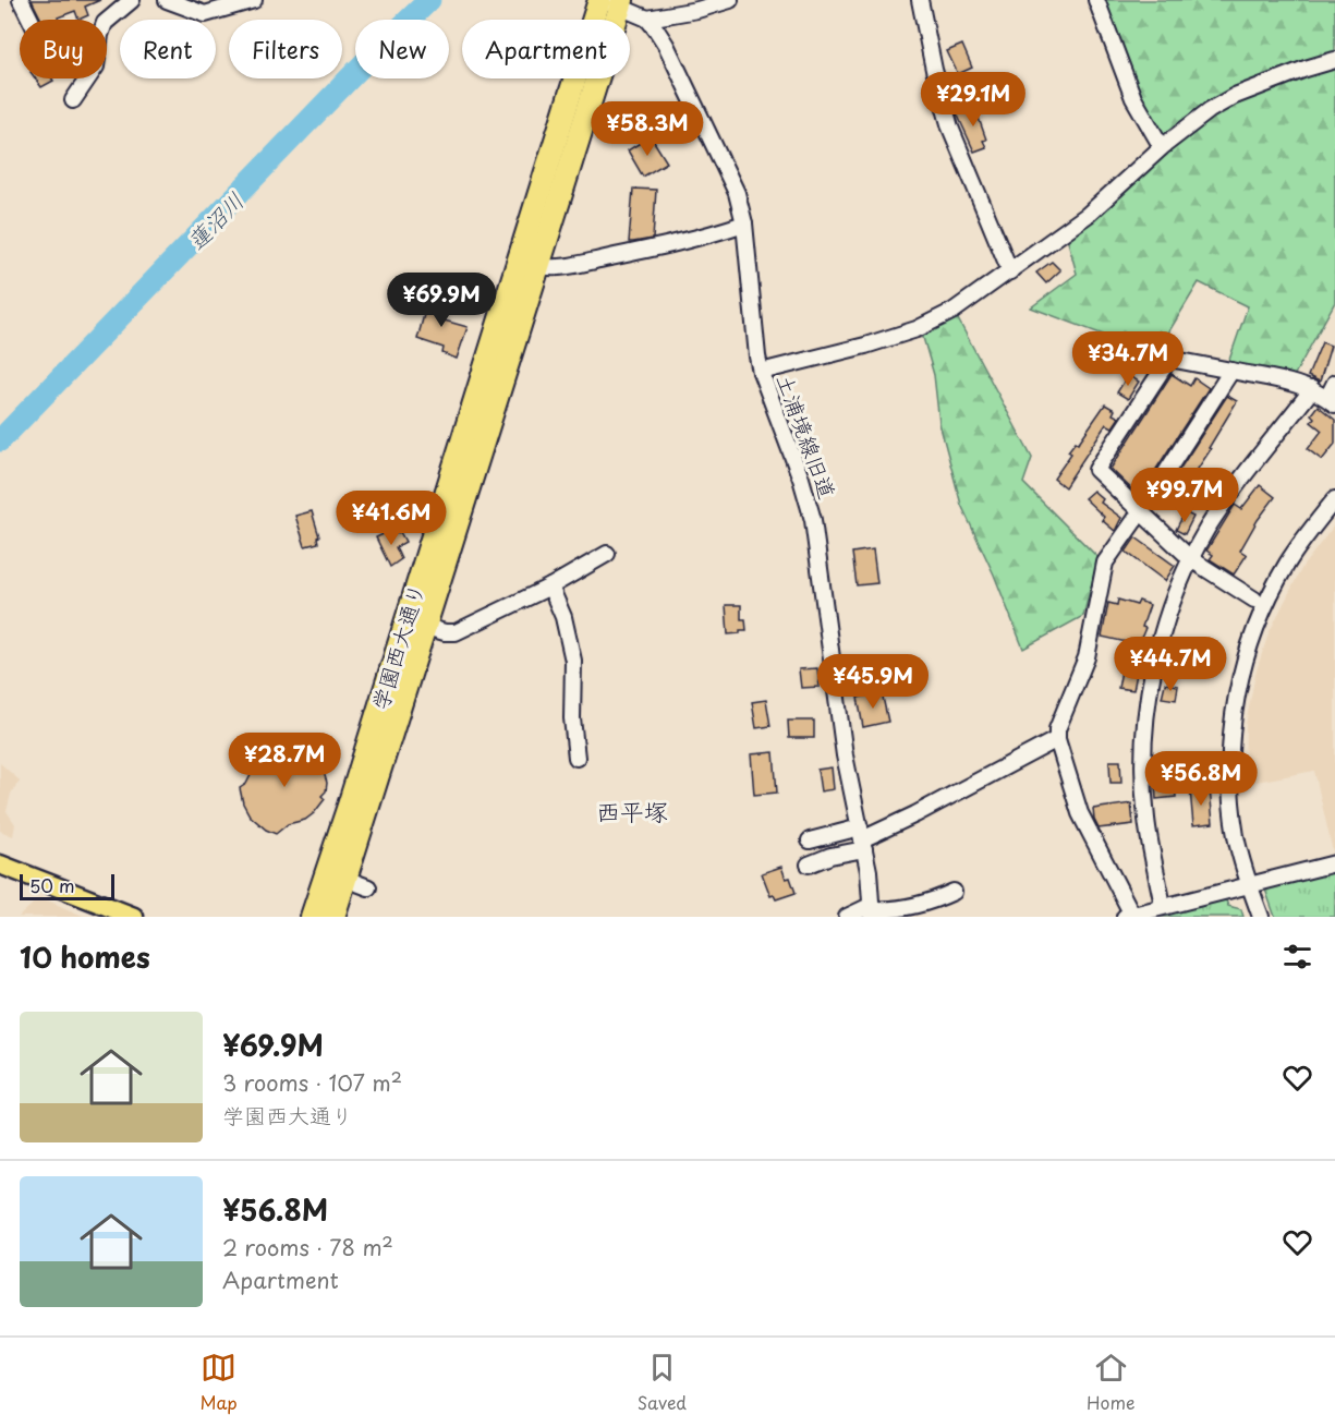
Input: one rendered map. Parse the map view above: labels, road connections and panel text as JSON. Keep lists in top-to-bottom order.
{
  "streets": {
    "highway": ["学園西大通り"],
    "street": ["土浦境線旧道"]
  },
  "districts": ["西平塚"],
  "water": ["蓮沼川"],
  "scale_bar": "50 m",
  "page": {
    "chip": [
      "Buy",
      "Rent",
      "Filters",
      "New",
      "Apartment"
    ],
    "price": [
      "¥29.1M",
      "¥58.3M",
      "¥69.9M",
      "¥34.7M",
      "¥99.7M",
      "¥41.6M",
      "¥44.7M",
      "¥45.9M",
      "¥28.7M",
      "¥56.8M"
    ],
    "scale": "50 m",
    "heading": "10 homes",
    "list": [
      {
        "name": "¥69.9M",
        "note": "3 rooms · 107 m² · 学園西大通り"
      },
      {
        "name": "¥56.8M",
        "note": "2 rooms · 78 m² · Apartment"
      }
    ],
    "tabs": ["Map", "Saved", "Home"]
  }
}
